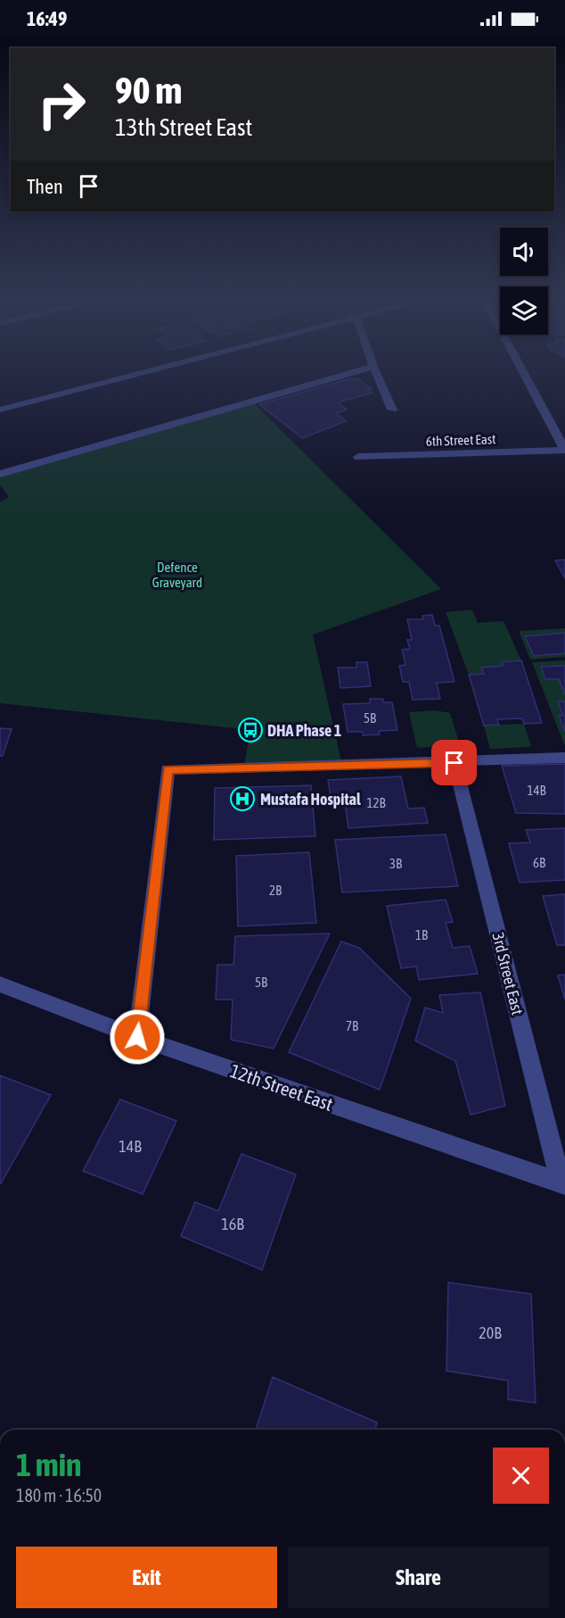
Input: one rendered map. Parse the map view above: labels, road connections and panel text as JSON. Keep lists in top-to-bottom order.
{
  "streets": {
    "street": ["6th Street East", "3rd Street East", "12th Street East"]
  },
  "crossings": [
    ["3rd Street East", "12th Street East"]
  ],
  "parks": ["Defence Graveyard"],
  "places": {
    "bus stop": ["DHA Phase 1"],
    "hospital": ["Mustafa Hospital"]
  },
  "house_numbers": [
    "5B",
    "14B",
    "12B",
    "6B",
    "3B",
    "2B",
    "1B",
    "5B",
    "7B",
    "14B",
    "16B",
    "20B"
  ],
  "page": {
    "status": "16:49",
    "turn": ["90 m", "13th Street East"],
    "then": "Then",
    "heading": ["1 min", "180 m · 16:50"],
    "buttons": ["Exit", "Share"]
  }
}
